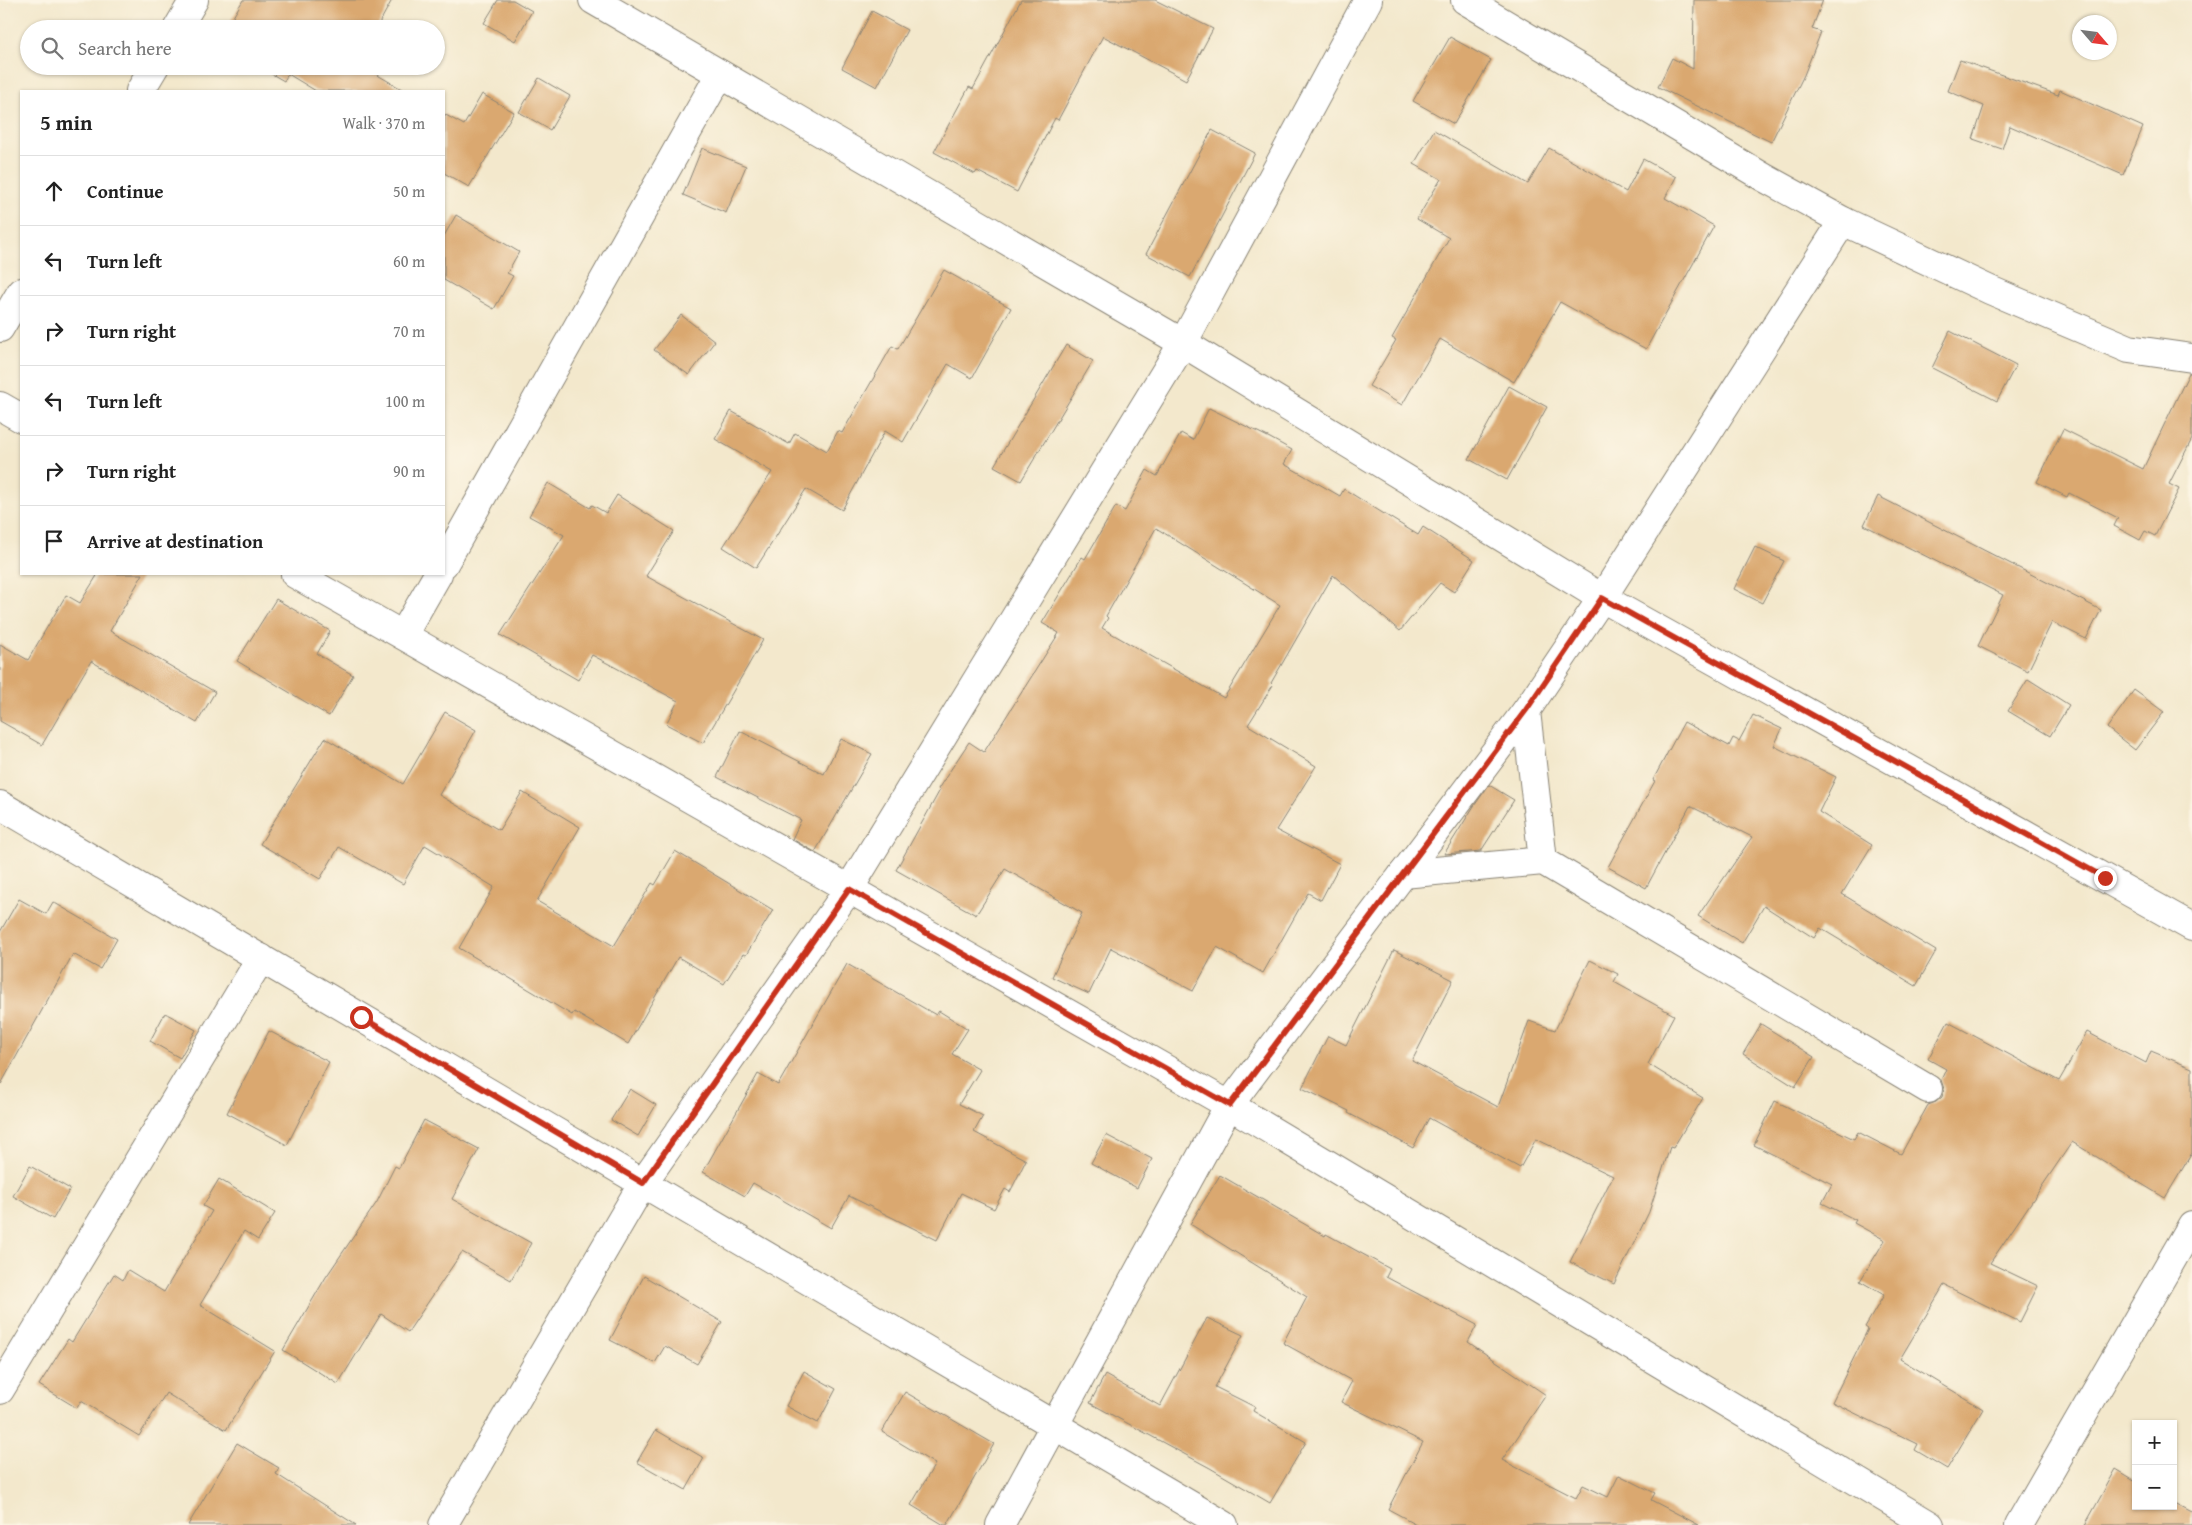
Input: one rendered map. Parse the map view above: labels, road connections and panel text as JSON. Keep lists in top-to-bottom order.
{
  "north": "bottom right",
  "page": {
    "search": "Search here",
    "heading": ["5 min", "Walk · 370 m"],
    "list": [
      ["Continue", "50 m"],
      ["Turn left", "60 m"],
      ["Turn right", "70 m"],
      ["Turn left", "100 m"],
      ["Turn right", "90 m"],
      "Arrive at destination"
    ],
    "map_buttons": ["+", "−"]
  }
}
